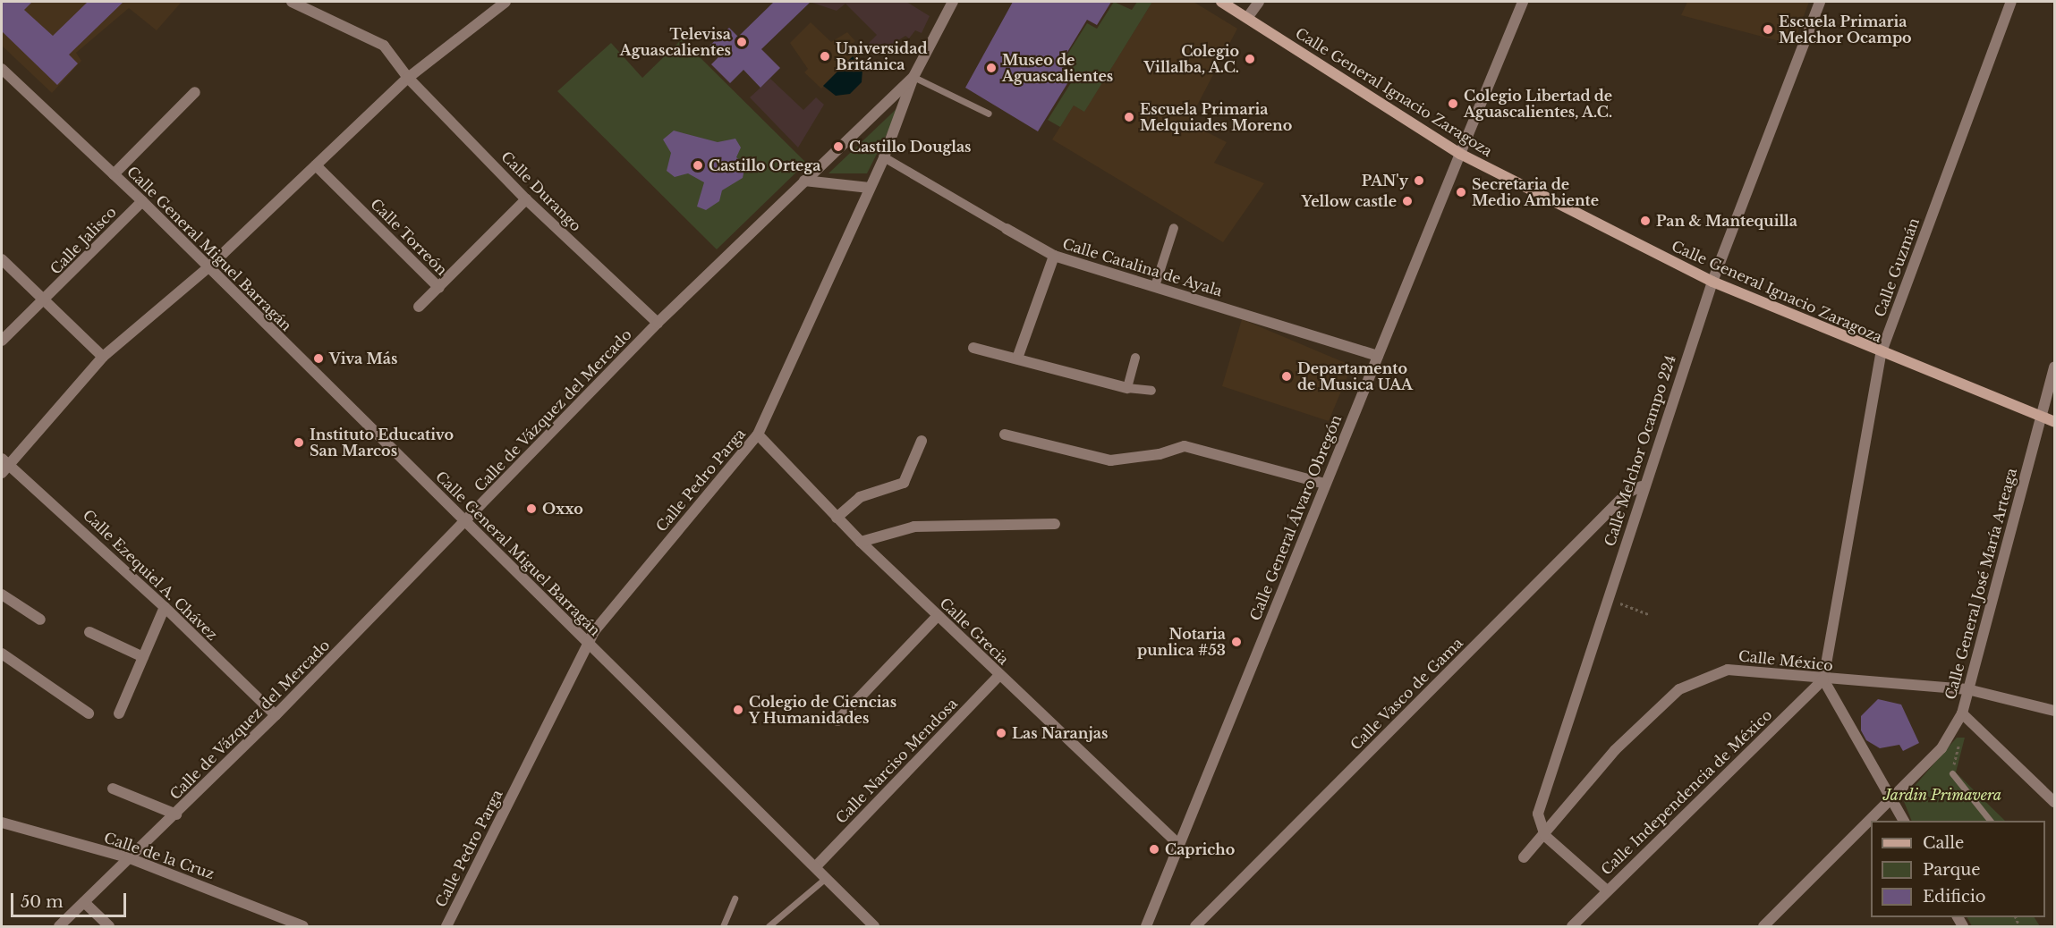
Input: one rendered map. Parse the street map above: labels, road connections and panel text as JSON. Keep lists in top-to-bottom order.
{
  "streets": {
    "main road": ["Calle General Ignacio Zaragoza"],
    "street": [
      "Calle Durango",
      "Calle Torreón",
      "Calle Jalisco",
      "Calle General Miguel Barragán",
      "Calle Catalina de Ayala",
      "Calle Guzmán",
      "Calle de Vázquez del Mercado",
      "Calle Melchor Ocampo 224",
      "Calle Pedro Parga",
      "Calle General Álvaro Obregón",
      "Calle Ezequiel A. Chávez",
      "Calle General José María Arteaga",
      "Calle Grecia",
      "Calle México",
      "Calle Vasco de Gama",
      "Calle Narciso Mendosa",
      "Calle Independencia de México",
      "Calle de la Cruz"
    ]
  },
  "crossings": [
    ["Calle General Ignacio Zaragoza", "Calle Guzmán"],
    ["Calle General Ignacio Zaragoza", "Calle Melchor Ocampo 224"],
    ["Calle General Ignacio Zaragoza", "Calle General Álvaro Obregón"],
    ["Calle General Ignacio Zaragoza", "Calle General José María Arteaga"],
    ["Calle Durango", "Calle Torreón"],
    ["Calle Durango", "Calle de Vázquez del Mercado"],
    ["Calle Jalisco", "Calle General Miguel Barragán"],
    ["Calle General Miguel Barragán", "Calle de Vázquez del Mercado"],
    ["Calle General Miguel Barragán", "Calle Pedro Parga"],
    ["Calle General Miguel Barragán", "Calle Narciso Mendosa"],
    ["Calle Catalina de Ayala", "Calle Pedro Parga"],
    ["Calle Catalina de Ayala", "Calle General Álvaro Obregón"],
    ["Calle Guzmán", "Calle México"],
    ["Calle Guzmán", "Calle Independencia de México"],
    ["Calle de Vázquez del Mercado", "Calle Pedro Parga"],
    ["Calle de Vázquez del Mercado", "Calle Ezequiel A. Chávez"],
    ["Calle de Vázquez del Mercado", "Calle de la Cruz"],
    ["Calle Melchor Ocampo 224", "Calle México"],
    ["Calle Melchor Ocampo 224", "Calle Vasco de Gama"],
    ["Calle Pedro Parga", "Calle Grecia"],
    ["Calle General Álvaro Obregón", "Calle Grecia"],
    ["Calle General José María Arteaga", "Calle México"],
    ["Calle Grecia", "Calle Narciso Mendosa"],
    ["Calle México", "Calle Independencia de México"]
  ],
  "parks": ["Jardin Primavera"],
  "places": [
    "Escuela Primaria Melchor Ocampo",
    "Televisa Aguascalientes",
    "Universidad Británica",
    "Colegio Villalba, A.C.",
    "Museo de Aguascalientes",
    "Colegio Libertad de Aguascalientes, A.C.",
    "Escuela Primaria Melquiades Moreno",
    "Castillo Douglas",
    "Castillo Ortega",
    "PAN'y",
    "Secretaria de Medio Ambiente",
    "Yellow castle",
    "Pan & Mantequilla",
    "Viva Más",
    "Departamento de Musica UAA",
    "Instituto Educativo San Marcos",
    "Oxxo",
    "Notaria punlica #53",
    "Colegio de Ciencias Y Humanidades",
    "Las Naranjas",
    "Capricho"
  ],
  "legend": ["Calle", "Parque", "Edificio"],
  "scale_bar": "50 m"
}
